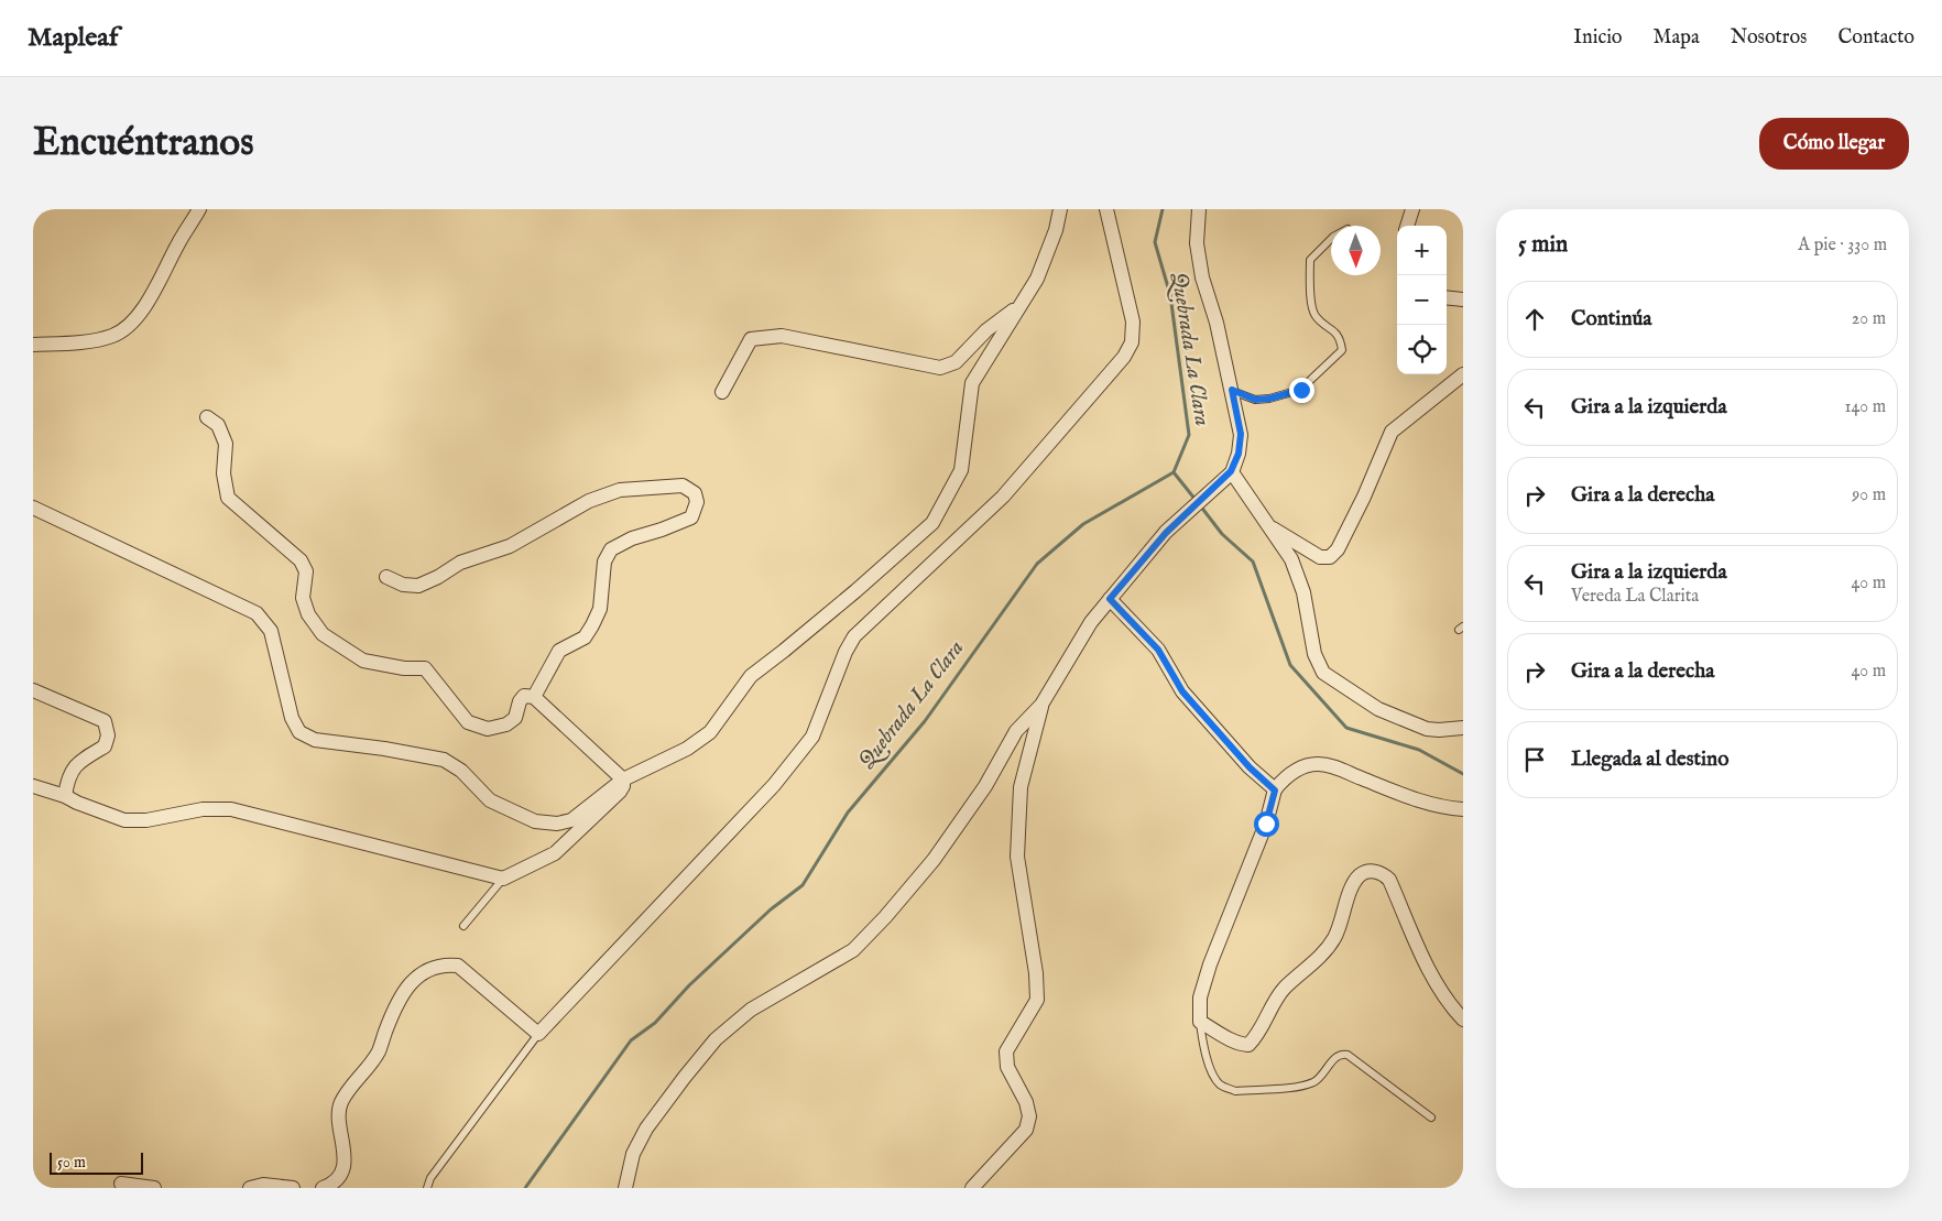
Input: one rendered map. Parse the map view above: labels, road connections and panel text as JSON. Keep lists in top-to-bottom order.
{
  "water": ["Quebrada La Clara"],
  "scale_bar": "50 m",
  "north": "bottom",
  "page": {
    "header": "Mapleaf",
    "nav": [
      "Inicio",
      "Mapa",
      "Nosotros",
      "Contacto"
    ],
    "buttons": "Cómo llegar",
    "title": "Encuéntranos",
    "heading": ["5 min", "A pie · 330 m"],
    "map_buttons": ["+", "−"],
    "list": [
      ["Continúa", "20 m"],
      ["Gira a la izquierda", "140 m"],
      ["Gira a la derecha", "90 m"],
      ["Gira a la izquierda", "Vereda La Clarita", "40 m"],
      ["Gira a la derecha", "40 m"],
      "Llegada al destino"
    ],
    "scale": "50 m"
  }
}
